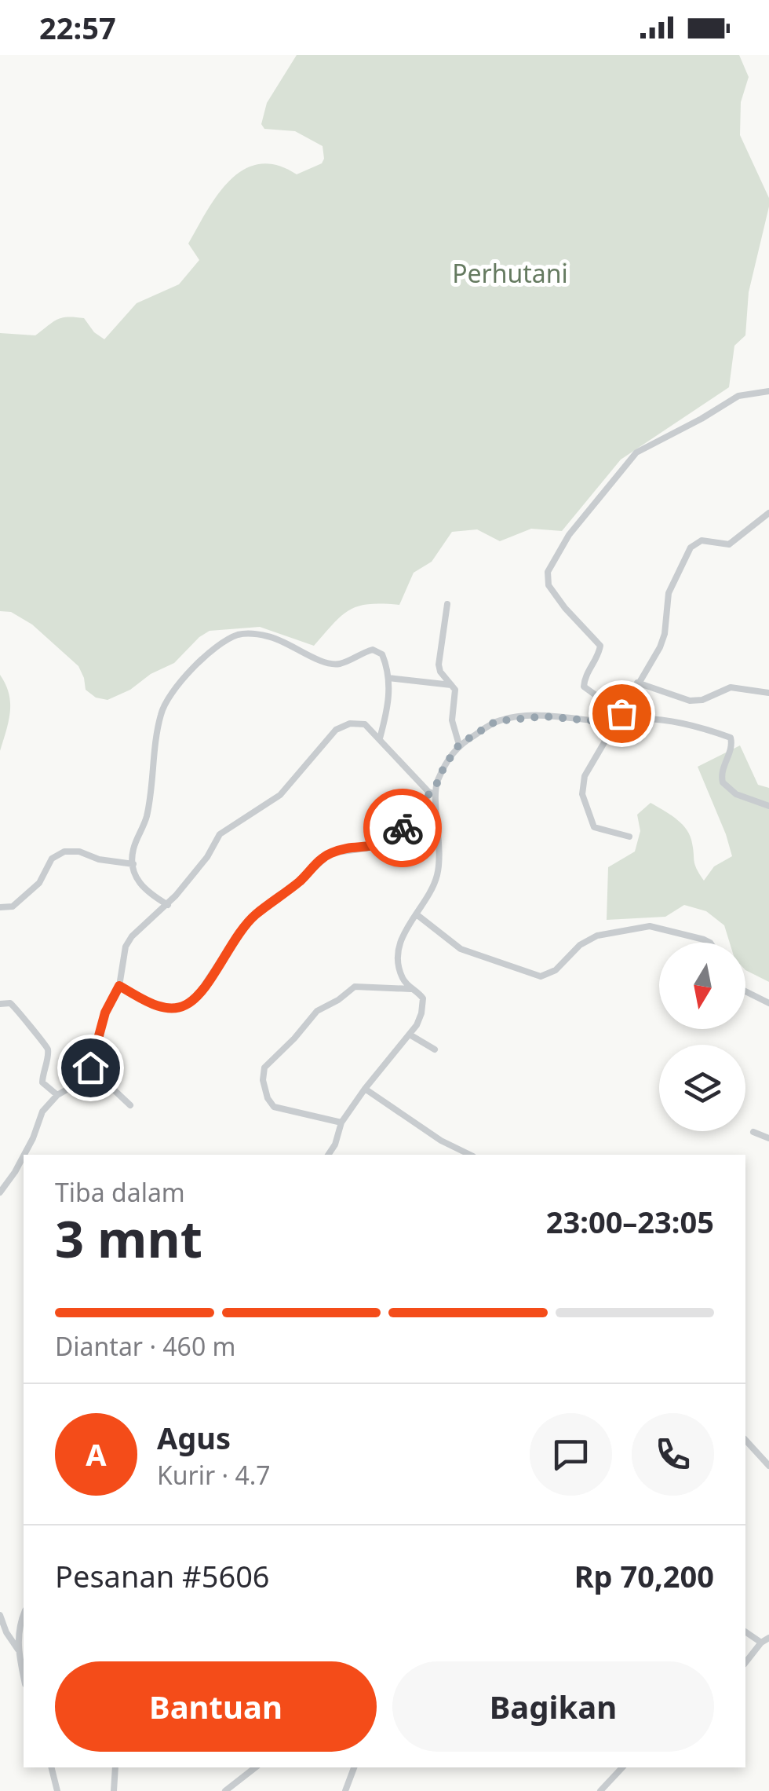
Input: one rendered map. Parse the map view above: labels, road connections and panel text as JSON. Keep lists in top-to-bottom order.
{
  "parks": ["Perhutani"],
  "north": "bottom",
  "page": {
    "status": "22:57",
    "heading": ["3 mnt", "Tiba dalam", "23:00–23:05"],
    "panel": [
      "Agus",
      "Kurir · 4.7",
      "Pesanan #5606",
      "Rp 70,200"
    ],
    "bar": "Diantar · 460 m",
    "round": "A",
    "buttons": ["Bantuan", "Bagikan"]
  }
}
